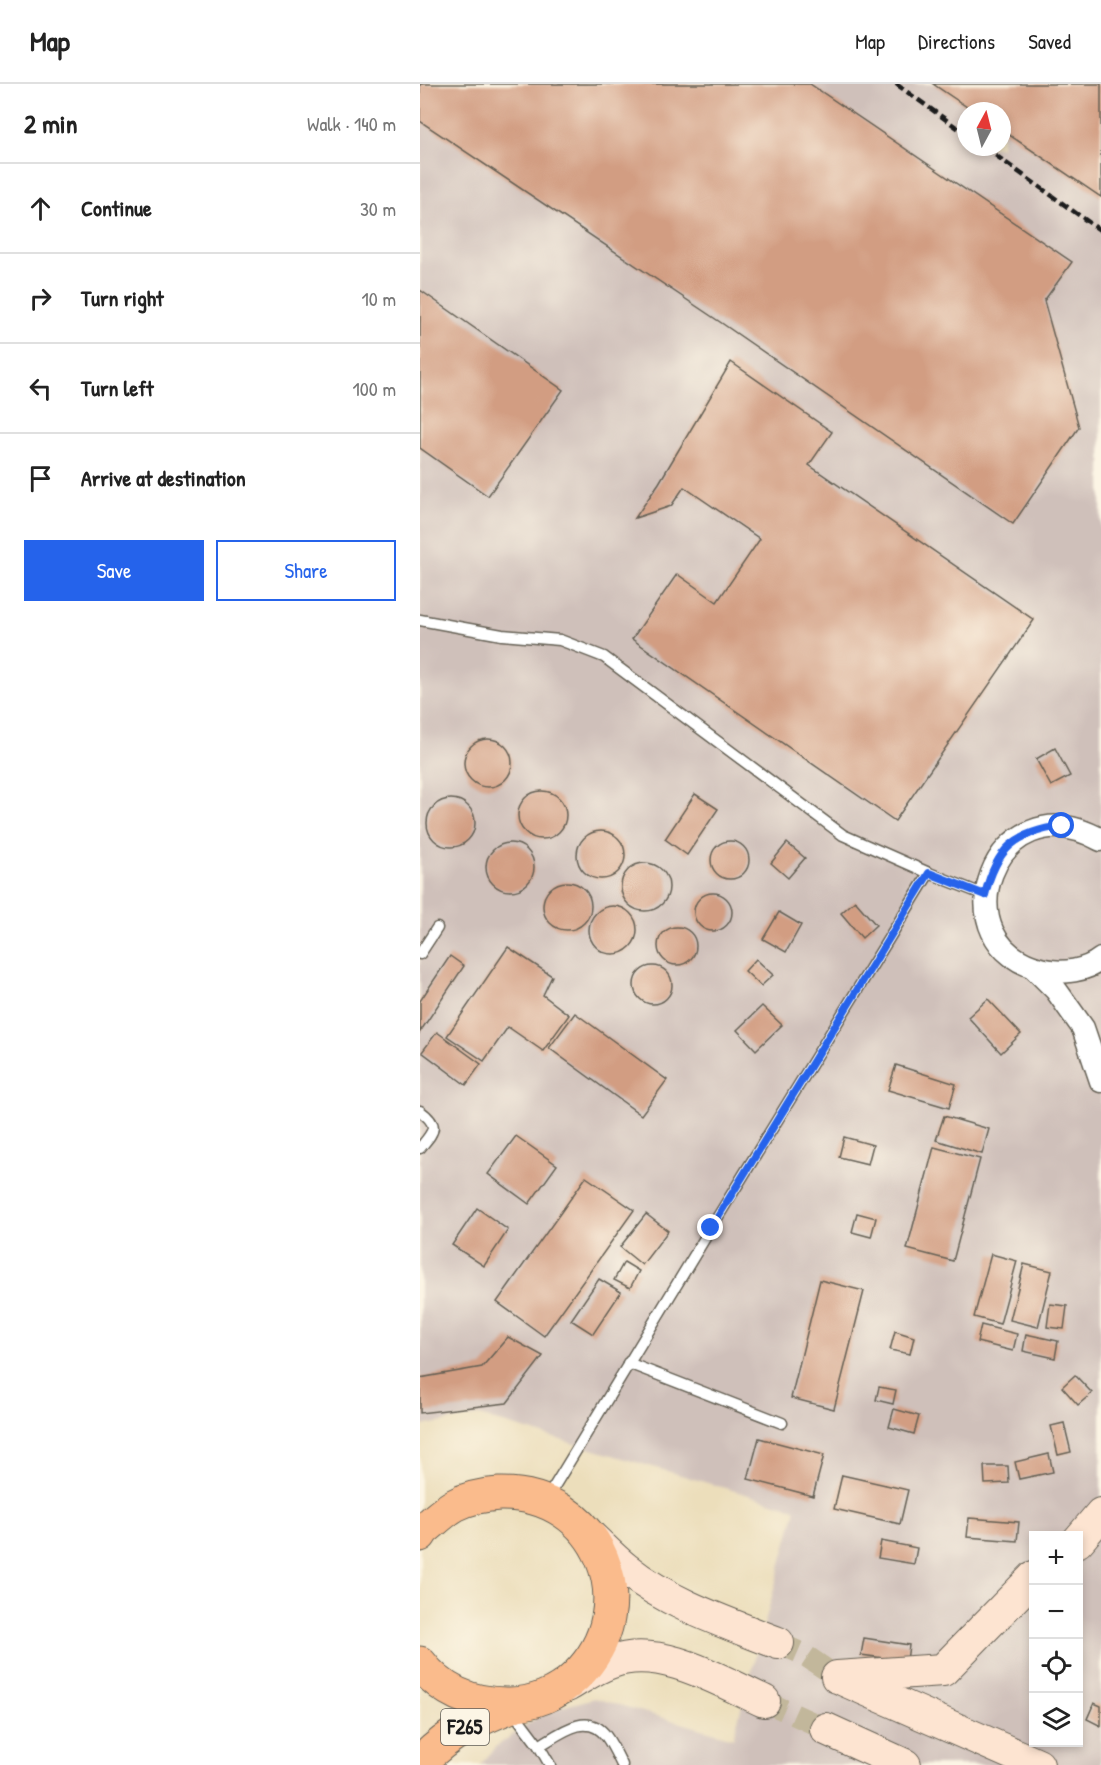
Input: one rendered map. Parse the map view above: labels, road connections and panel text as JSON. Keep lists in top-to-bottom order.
{
  "streets": {
    "main road": ["F265"]
  },
  "north": "top",
  "page": {
    "header": "Map",
    "nav": ["Map", "Directions", "Saved"],
    "heading": ["2 min", "Walk · 140 m"],
    "list": [
      ["Continue", "30 m"],
      ["Turn right", "10 m"],
      ["Turn left", "100 m"],
      "Arrive at destination"
    ],
    "buttons": ["Save", "Share"],
    "map_buttons": ["+", "−"]
  }
}
